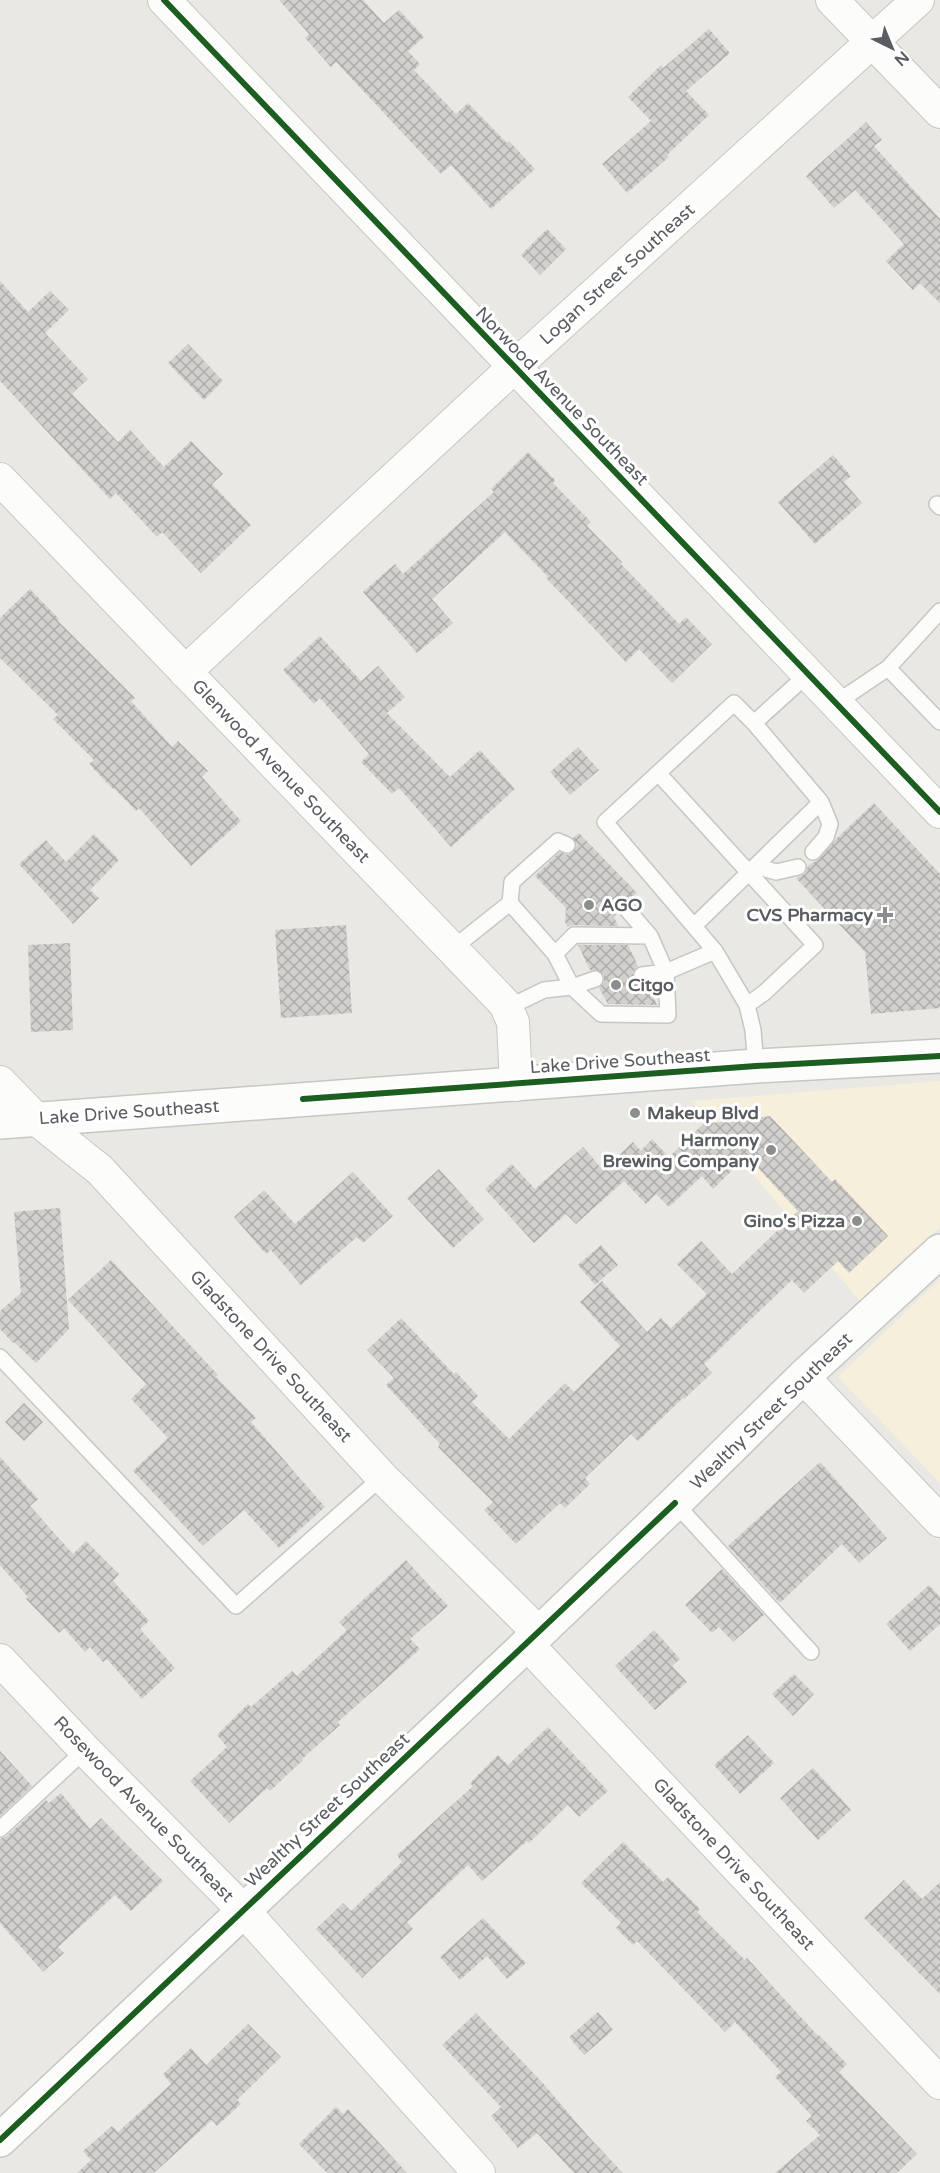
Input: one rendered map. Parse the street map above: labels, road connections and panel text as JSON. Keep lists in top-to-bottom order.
{
  "streets": {
    "main road": ["Lake Drive Southeast", "Wealthy Street Southeast"],
    "street": [
      "Logan Street Southeast",
      "Norwood Avenue Southeast",
      "Glenwood Avenue Southeast",
      "Gladstone Drive Southeast",
      "Rosewood Avenue Southeast"
    ]
  },
  "crossings": [
    ["Logan Street Southeast", "Norwood Avenue Southeast"],
    ["Logan Street Southeast", "Glenwood Avenue Southeast"],
    ["Glenwood Avenue Southeast", "Lake Drive Southeast"],
    ["Lake Drive Southeast", "Gladstone Drive Southeast"],
    ["Gladstone Drive Southeast", "Wealthy Street Southeast"],
    ["Wealthy Street Southeast", "Rosewood Avenue Southeast"]
  ],
  "places": {
    "other": [
      "AGO",
      "Citgo",
      "Makeup Blvd",
      "Harmony Brewing Company",
      "Gino's Pizza"
    ],
    "health": ["CVS Pharmacy"]
  },
  "north": "bottom right"
}
